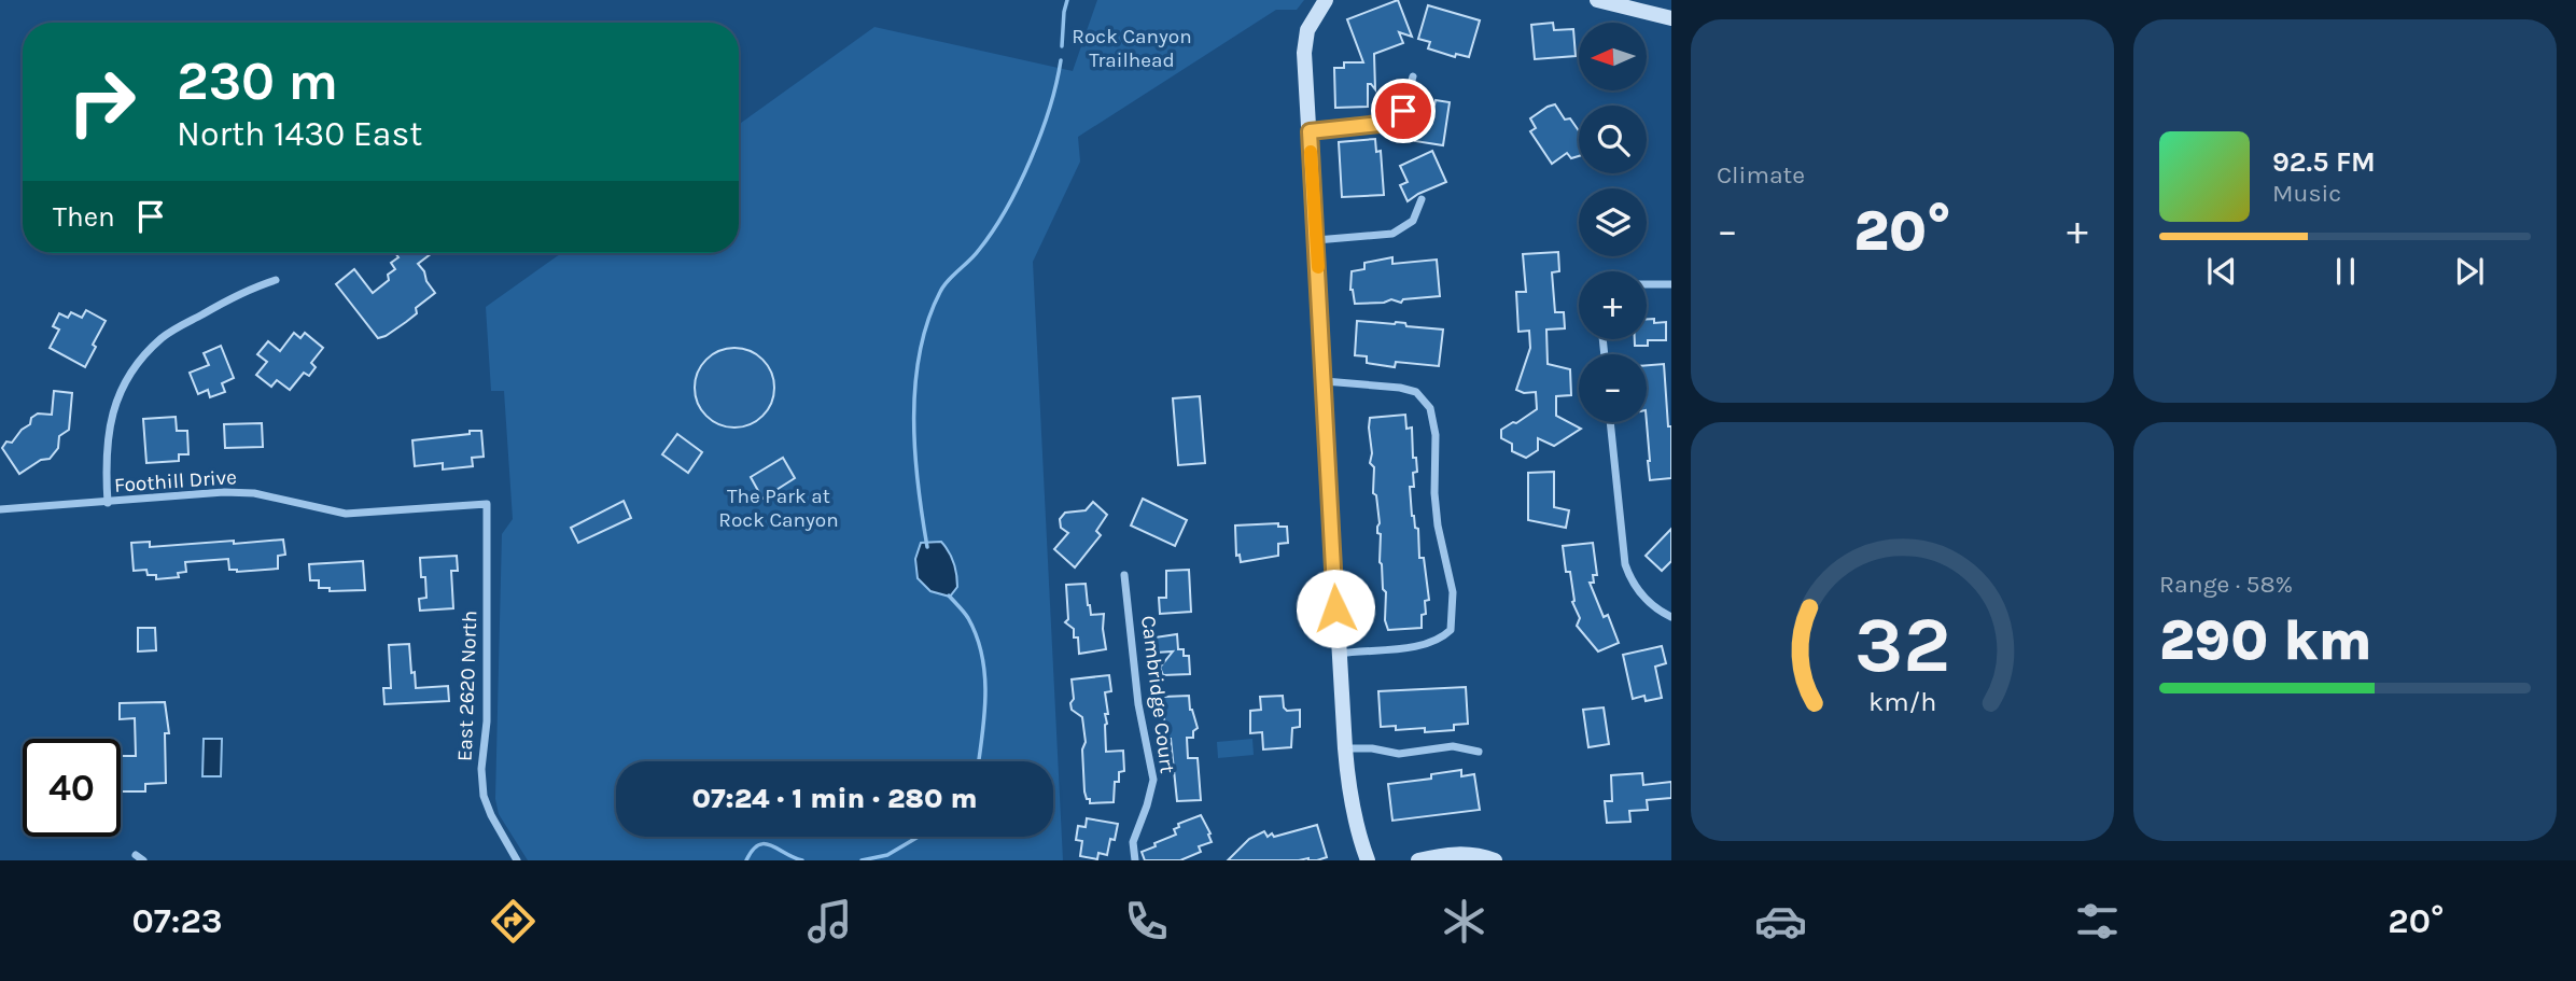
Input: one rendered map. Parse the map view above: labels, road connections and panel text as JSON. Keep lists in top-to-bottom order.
{
  "streets": {
    "street": ["Foothill Drive", "East 2620 North", "Cambridge Court"]
  },
  "crossings": [
    ["Foothill Drive", "East 2620 North"]
  ],
  "parks": ["Rock Canyon Trailhead", "The Park at Rock Canyon"],
  "north": "left",
  "page": {
    "tile": [
      "Climate",
      ["Range · 58%", "290 km"]
    ],
    "map_buttons": ["+", "−"],
    "turn": ["230 m", "North 1430 East"],
    "song": ["92.5 FM", "Music"],
    "then": "Then",
    "heat": ["−", "20°", "+"],
    "limit": "40",
    "trip": "07:24 · 1 min · 280 m",
    "tabs": ["07:23", "20°"],
    "gauge": ["32", "km/h"]
  }
}
